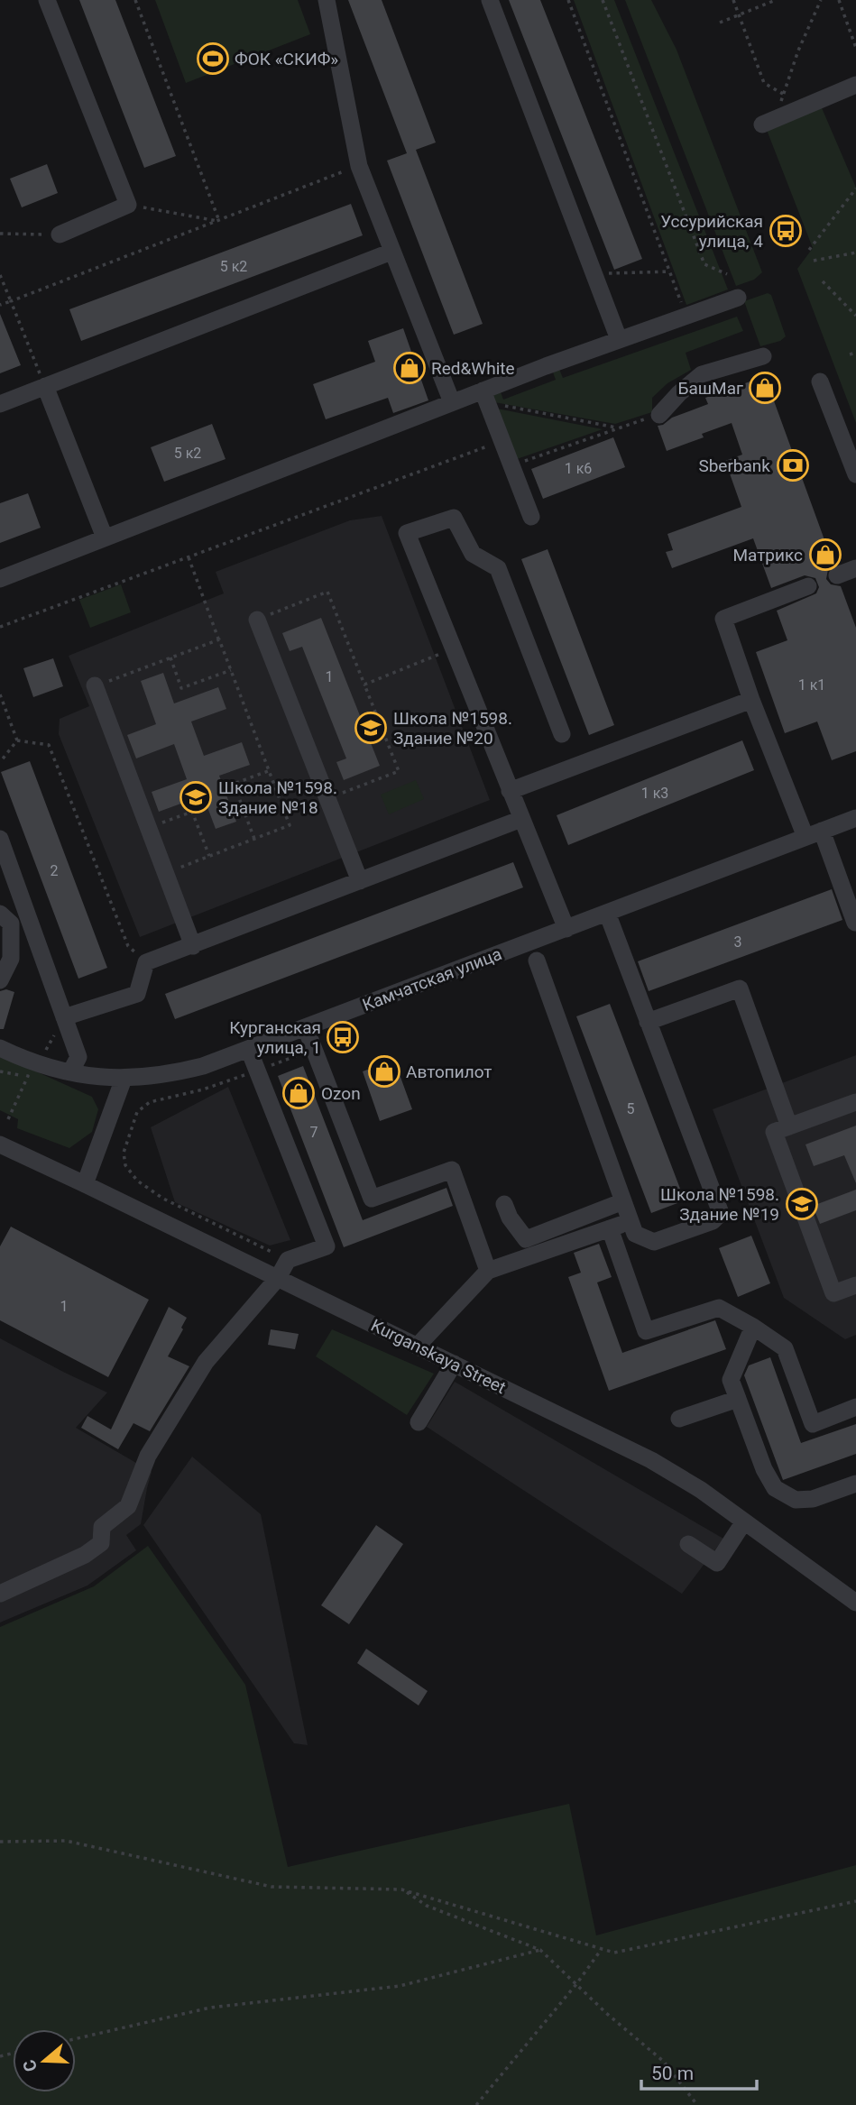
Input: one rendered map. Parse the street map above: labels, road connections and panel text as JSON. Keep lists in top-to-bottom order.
{
  "streets": {
    "street": ["Камчатская улица", "Kurganskaya Street"]
  },
  "places": {
    "sports": ["ФОК «СКИФ»"],
    "bus stop": ["Уссурийская улица, 4", "Курганская улица, 1"],
    "shop": [
      "Red&White",
      "БашМаг",
      "Матрикс",
      "Автопилот",
      "Ozon"
    ],
    "bank": ["Sberbank"],
    "school or university": ["Школа №1598. Здание №20", "Школа №1598. Здание №18", "Школа №1598. Здание №19"]
  },
  "house_numbers": [
    "5 к2",
    "5 к2",
    "1 к6",
    "1",
    "1 к1",
    "1 к3",
    "2",
    "3",
    "5",
    "7",
    "1"
  ],
  "scale_bar": "50 m",
  "north": "left"
}
